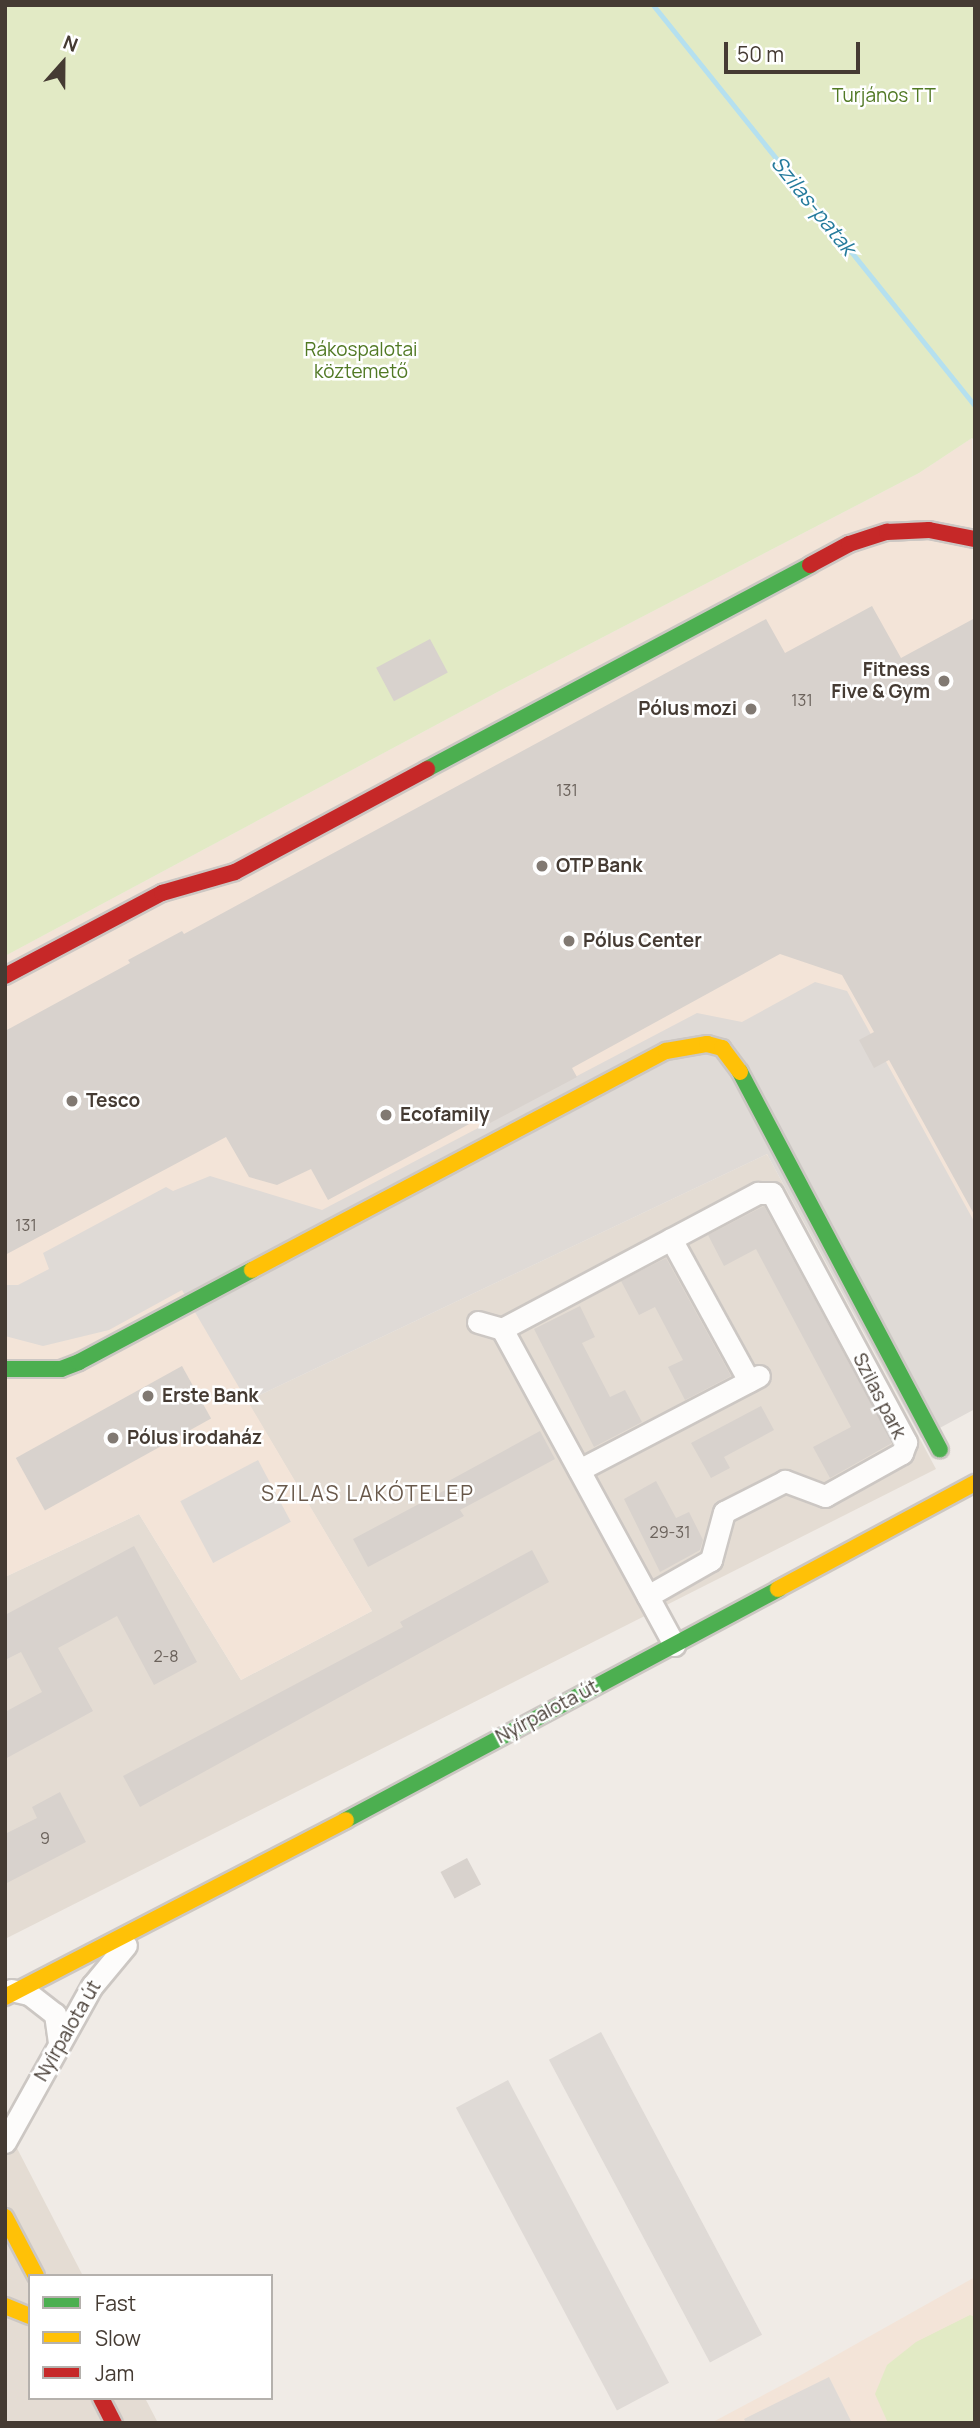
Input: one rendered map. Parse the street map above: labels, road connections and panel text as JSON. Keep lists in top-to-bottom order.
{
  "streets": {
    "street": ["Szilas park", "Nyírpalota út"]
  },
  "districts": ["SZILAS LAKÓTELEP"],
  "water": ["Szilas-patak"],
  "parks": ["Turjános TT", "Rákospalotai köztemető"],
  "places": [
    "Fitness Five & Gym",
    "Pólus mozi",
    "OTP Bank",
    "Pólus Center",
    "Tesco",
    "Ecofamily",
    "Erste Bank",
    "Pólus irodaház"
  ],
  "house_numbers": [
    "131",
    "131",
    "131",
    "29-31",
    "2-8",
    "9"
  ],
  "legend": ["Fast", "Slow", "Jam"],
  "scale_bar": "50 m",
  "north": "top"
}
